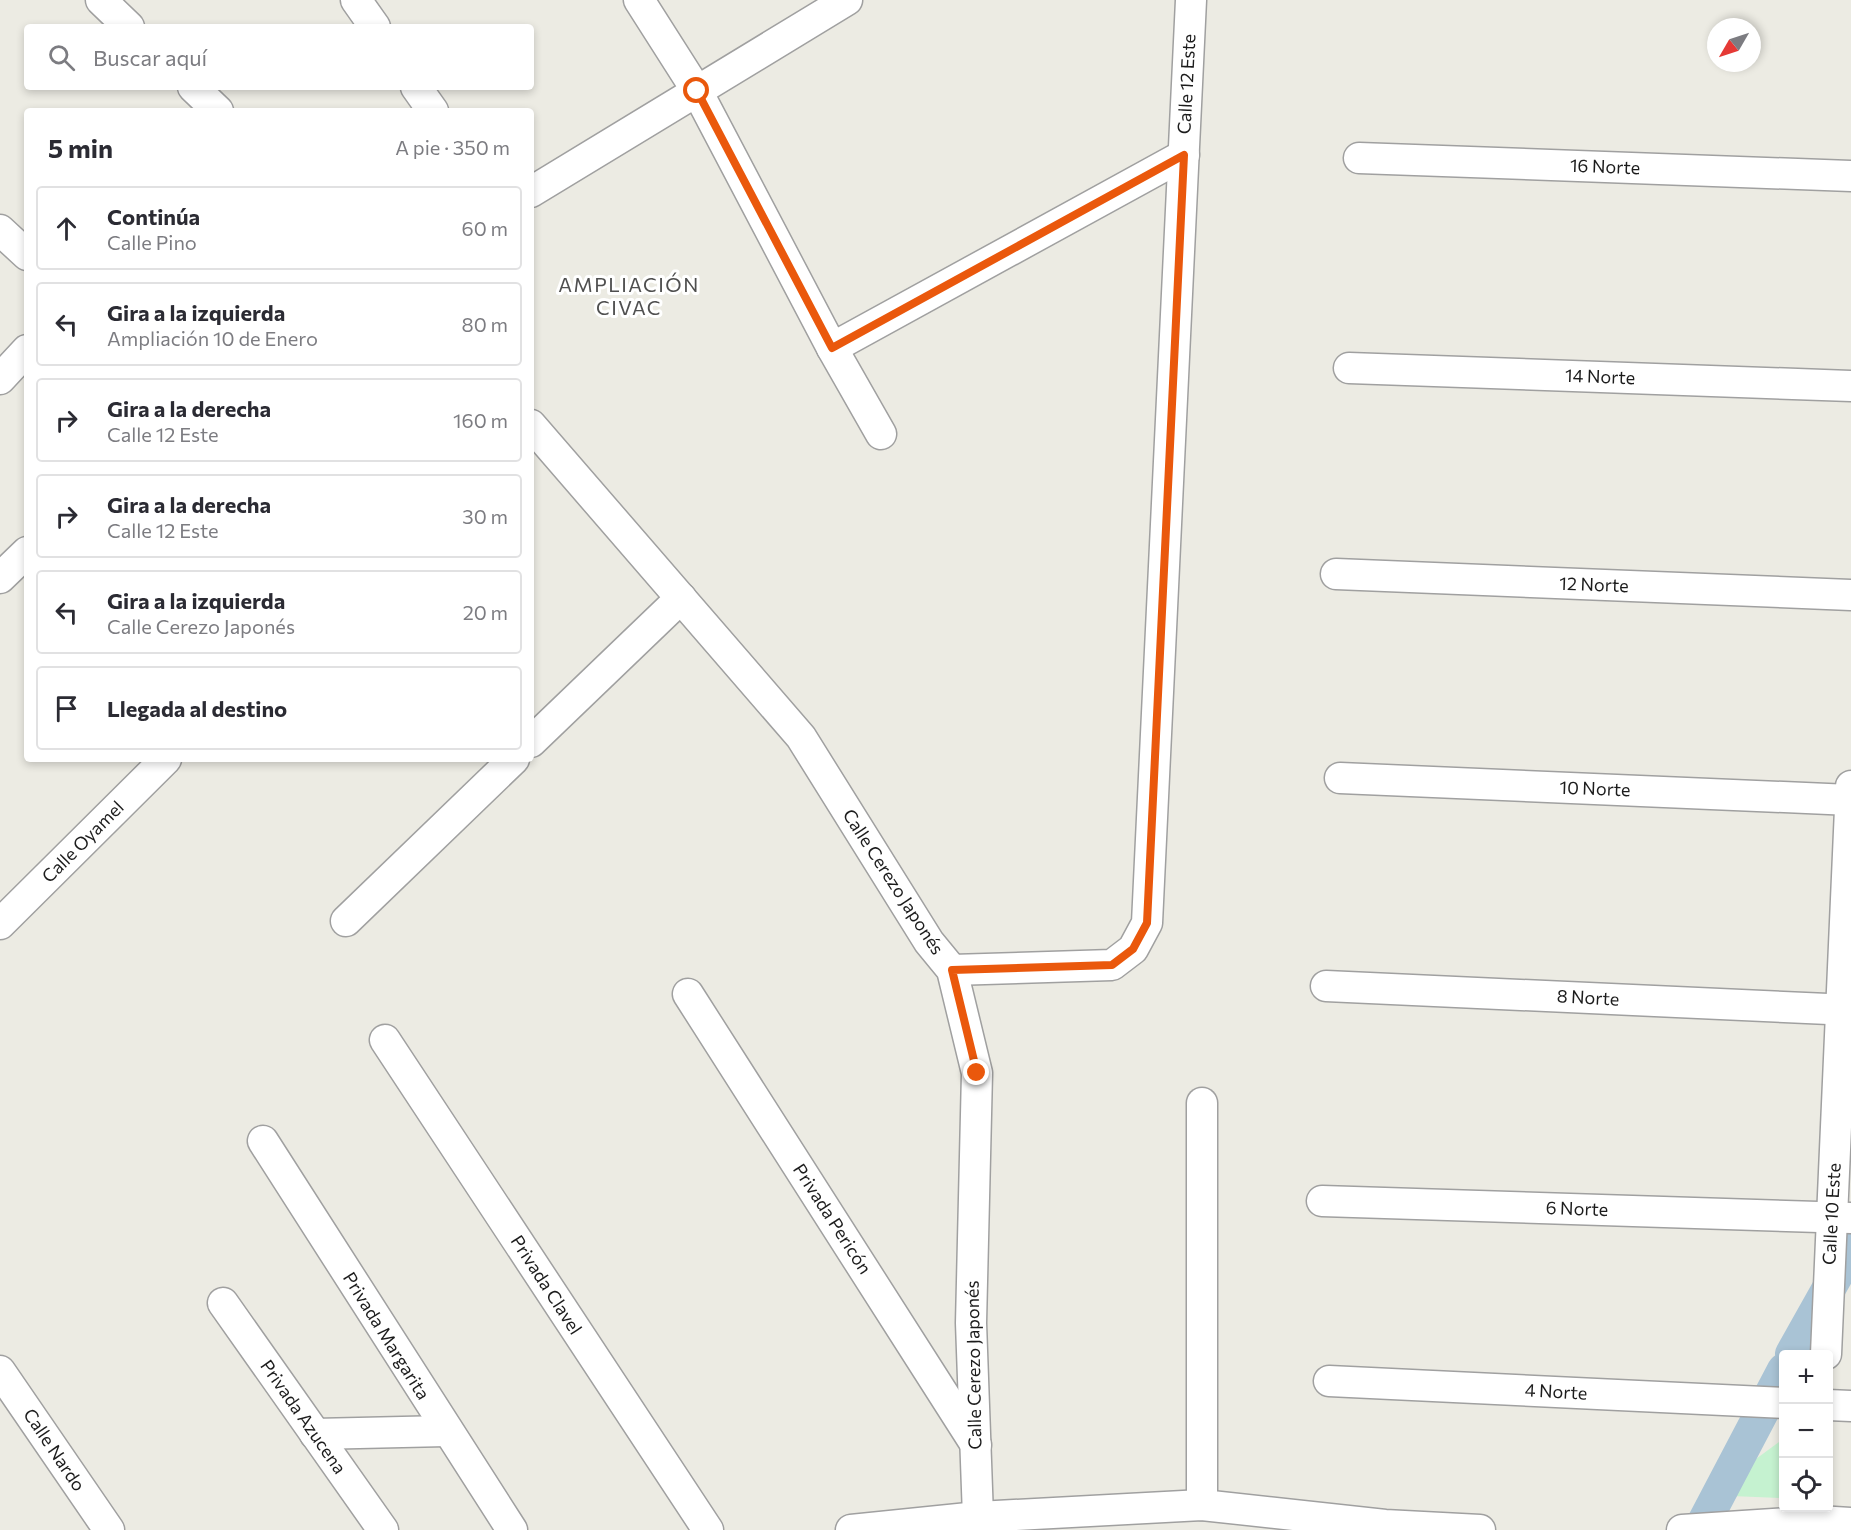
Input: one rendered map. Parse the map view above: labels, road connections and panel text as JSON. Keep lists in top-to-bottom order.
{
  "streets": {
    "street": [
      "Calle 12 Este",
      "16 Norte",
      "14 Norte",
      "12 Norte",
      "10 Norte",
      "Calle Oyamel",
      "Calle Cerezo Japonés",
      "8 Norte",
      "6 Norte",
      "Calle 10 Este",
      "Privada Pericón",
      "Privada Clavel",
      "Privada Margarita",
      "4 Norte",
      "Privada Azucena",
      "Calle Nardo"
    ]
  },
  "crossings": [
    ["Calle 12 Este", "Calle Cerezo Japonés"],
    ["10 Norte", "Calle 10 Este"],
    ["Calle Cerezo Japonés", "Privada Pericón"],
    ["8 Norte", "Calle 10 Este"],
    ["6 Norte", "Calle 10 Este"]
  ],
  "districts": ["AMPLIACIÓN CIVAC"],
  "north": "bottom left",
  "page": {
    "search": "Buscar aquí",
    "heading": ["5 min", "A pie · 350 m"],
    "list": [
      ["Continúa", "Calle Pino", "60 m"],
      ["Gira a la izquierda", "Ampliación 10 de Enero", "80 m"],
      ["Gira a la derecha", "Calle 12 Este", "160 m"],
      ["Gira a la derecha", "Calle 12 Este", "30 m"],
      ["Gira a la izquierda", "Calle Cerezo Japonés", "20 m"],
      "Llegada al destino"
    ],
    "map_buttons": ["+", "−"]
  }
}
